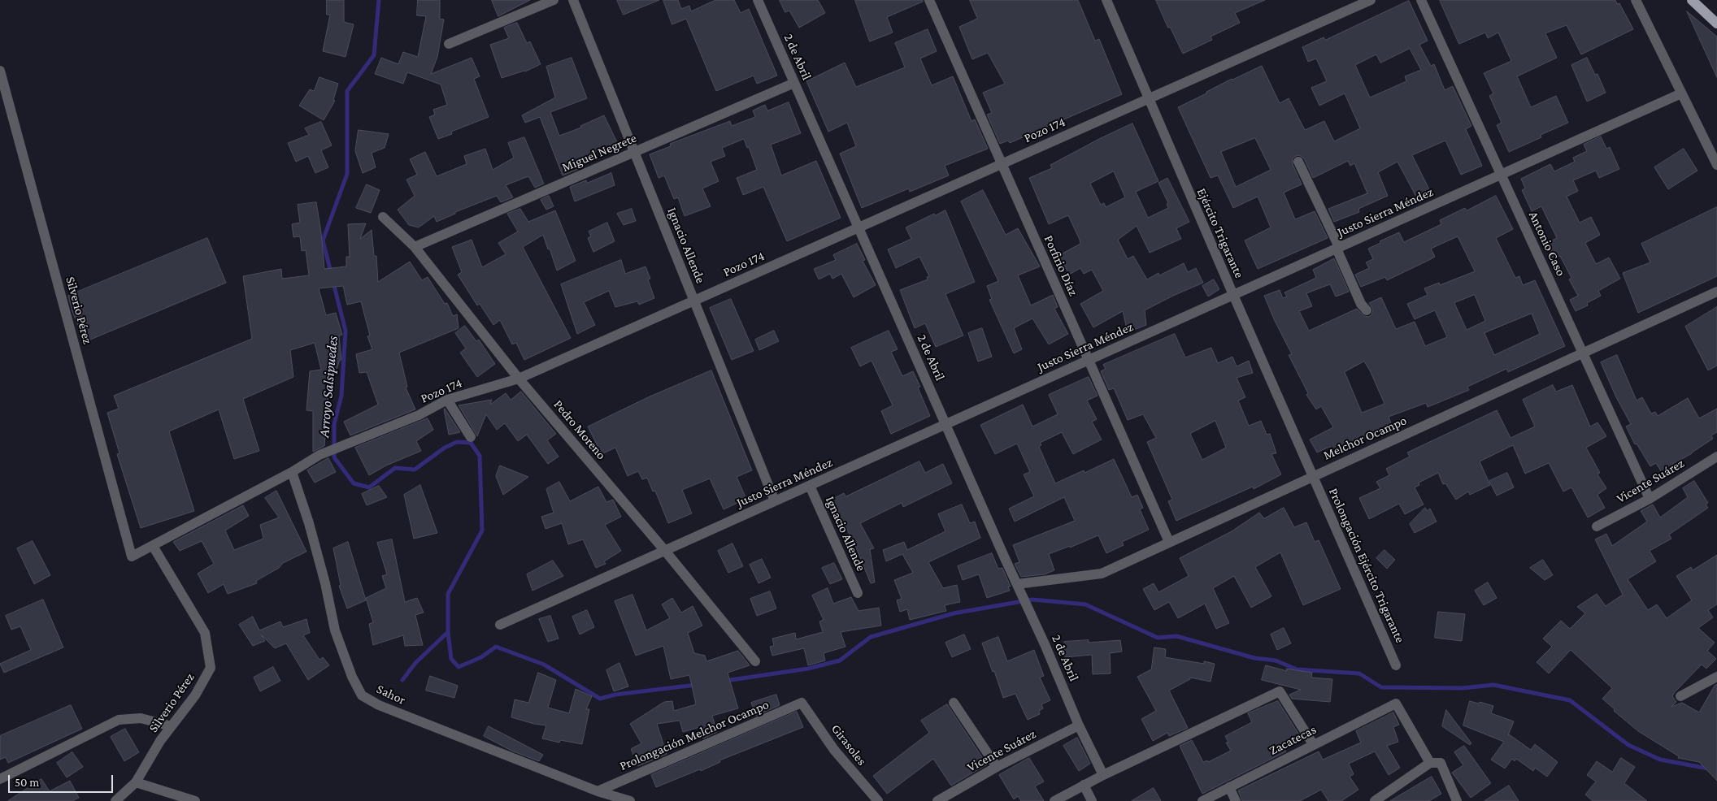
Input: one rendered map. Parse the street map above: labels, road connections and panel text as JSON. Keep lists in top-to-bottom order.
{
  "streets": {
    "street": [
      "2 de Abril",
      "Pozo 174",
      "Miguel Negrete",
      "Justo Sierra Méndez",
      "Ejército Trigarante",
      "Antonio Caso",
      "Ignacio Allende",
      "Porfirio Díaz",
      "Silverio Pérez",
      "Pedro Moreno",
      "Melchor Ocampo",
      "Vicente Suárez",
      "Prolongación Ejército Trigarante",
      "Sahor",
      "Prolongación Melchor Ocampo",
      "Zacatecas",
      "Girasoles"
    ]
  },
  "crossings": [
    ["2 de Abril", "Pozo 174"],
    ["2 de Abril", "Miguel Negrete"],
    ["2 de Abril", "Justo Sierra Méndez"],
    ["2 de Abril", "Melchor Ocampo"],
    ["2 de Abril", "Vicente Suárez"],
    ["Pozo 174", "Ejército Trigarante"],
    ["Pozo 174", "Ignacio Allende"],
    ["Pozo 174", "Porfirio Díaz"],
    ["Pozo 174", "Silverio Pérez"],
    ["Pozo 174", "Pedro Moreno"],
    ["Pozo 174", "Sahor"],
    ["Miguel Negrete", "Ignacio Allende"],
    ["Miguel Negrete", "Pedro Moreno"],
    ["Justo Sierra Méndez", "Ejército Trigarante"],
    ["Justo Sierra Méndez", "Antonio Caso"],
    ["Justo Sierra Méndez", "Ignacio Allende"],
    ["Justo Sierra Méndez", "Porfirio Díaz"],
    ["Justo Sierra Méndez", "Pedro Moreno"],
    ["Ejército Trigarante", "Melchor Ocampo"],
    ["Ejército Trigarante", "Prolongación Ejército Trigarante"],
    ["Antonio Caso", "Melchor Ocampo"],
    ["Antonio Caso", "Vicente Suárez"],
    ["Porfirio Díaz", "Melchor Ocampo"],
    ["Melchor Ocampo", "Prolongación Ejército Trigarante"],
    ["Sahor", "Prolongación Melchor Ocampo"],
    ["Prolongación Melchor Ocampo", "Girasoles"]
  ],
  "water": ["Arroyo Salsipuedes"],
  "scale_bar": "50 m"
}
